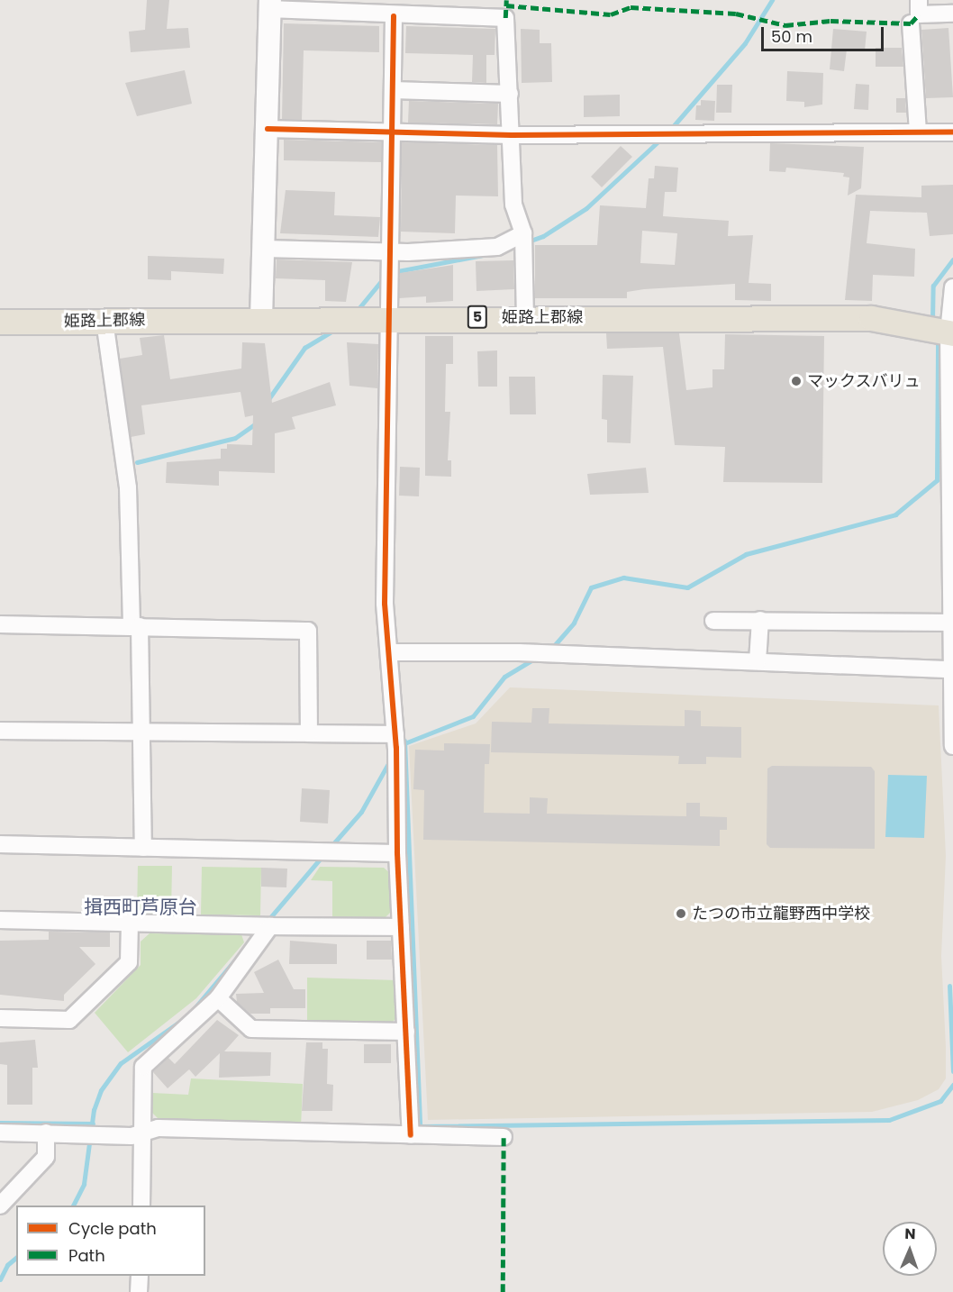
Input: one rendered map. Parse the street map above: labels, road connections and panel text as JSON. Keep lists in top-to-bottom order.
{
  "streets": {
    "main road": ["5", "姫路上郡線"]
  },
  "districts": ["揖西町芦原台"],
  "places": ["マックスバリュ", "たつの市立龍野西中学校"],
  "legend": ["Cycle path", "Path"],
  "scale_bar": "50 m",
  "north": "top"
}
